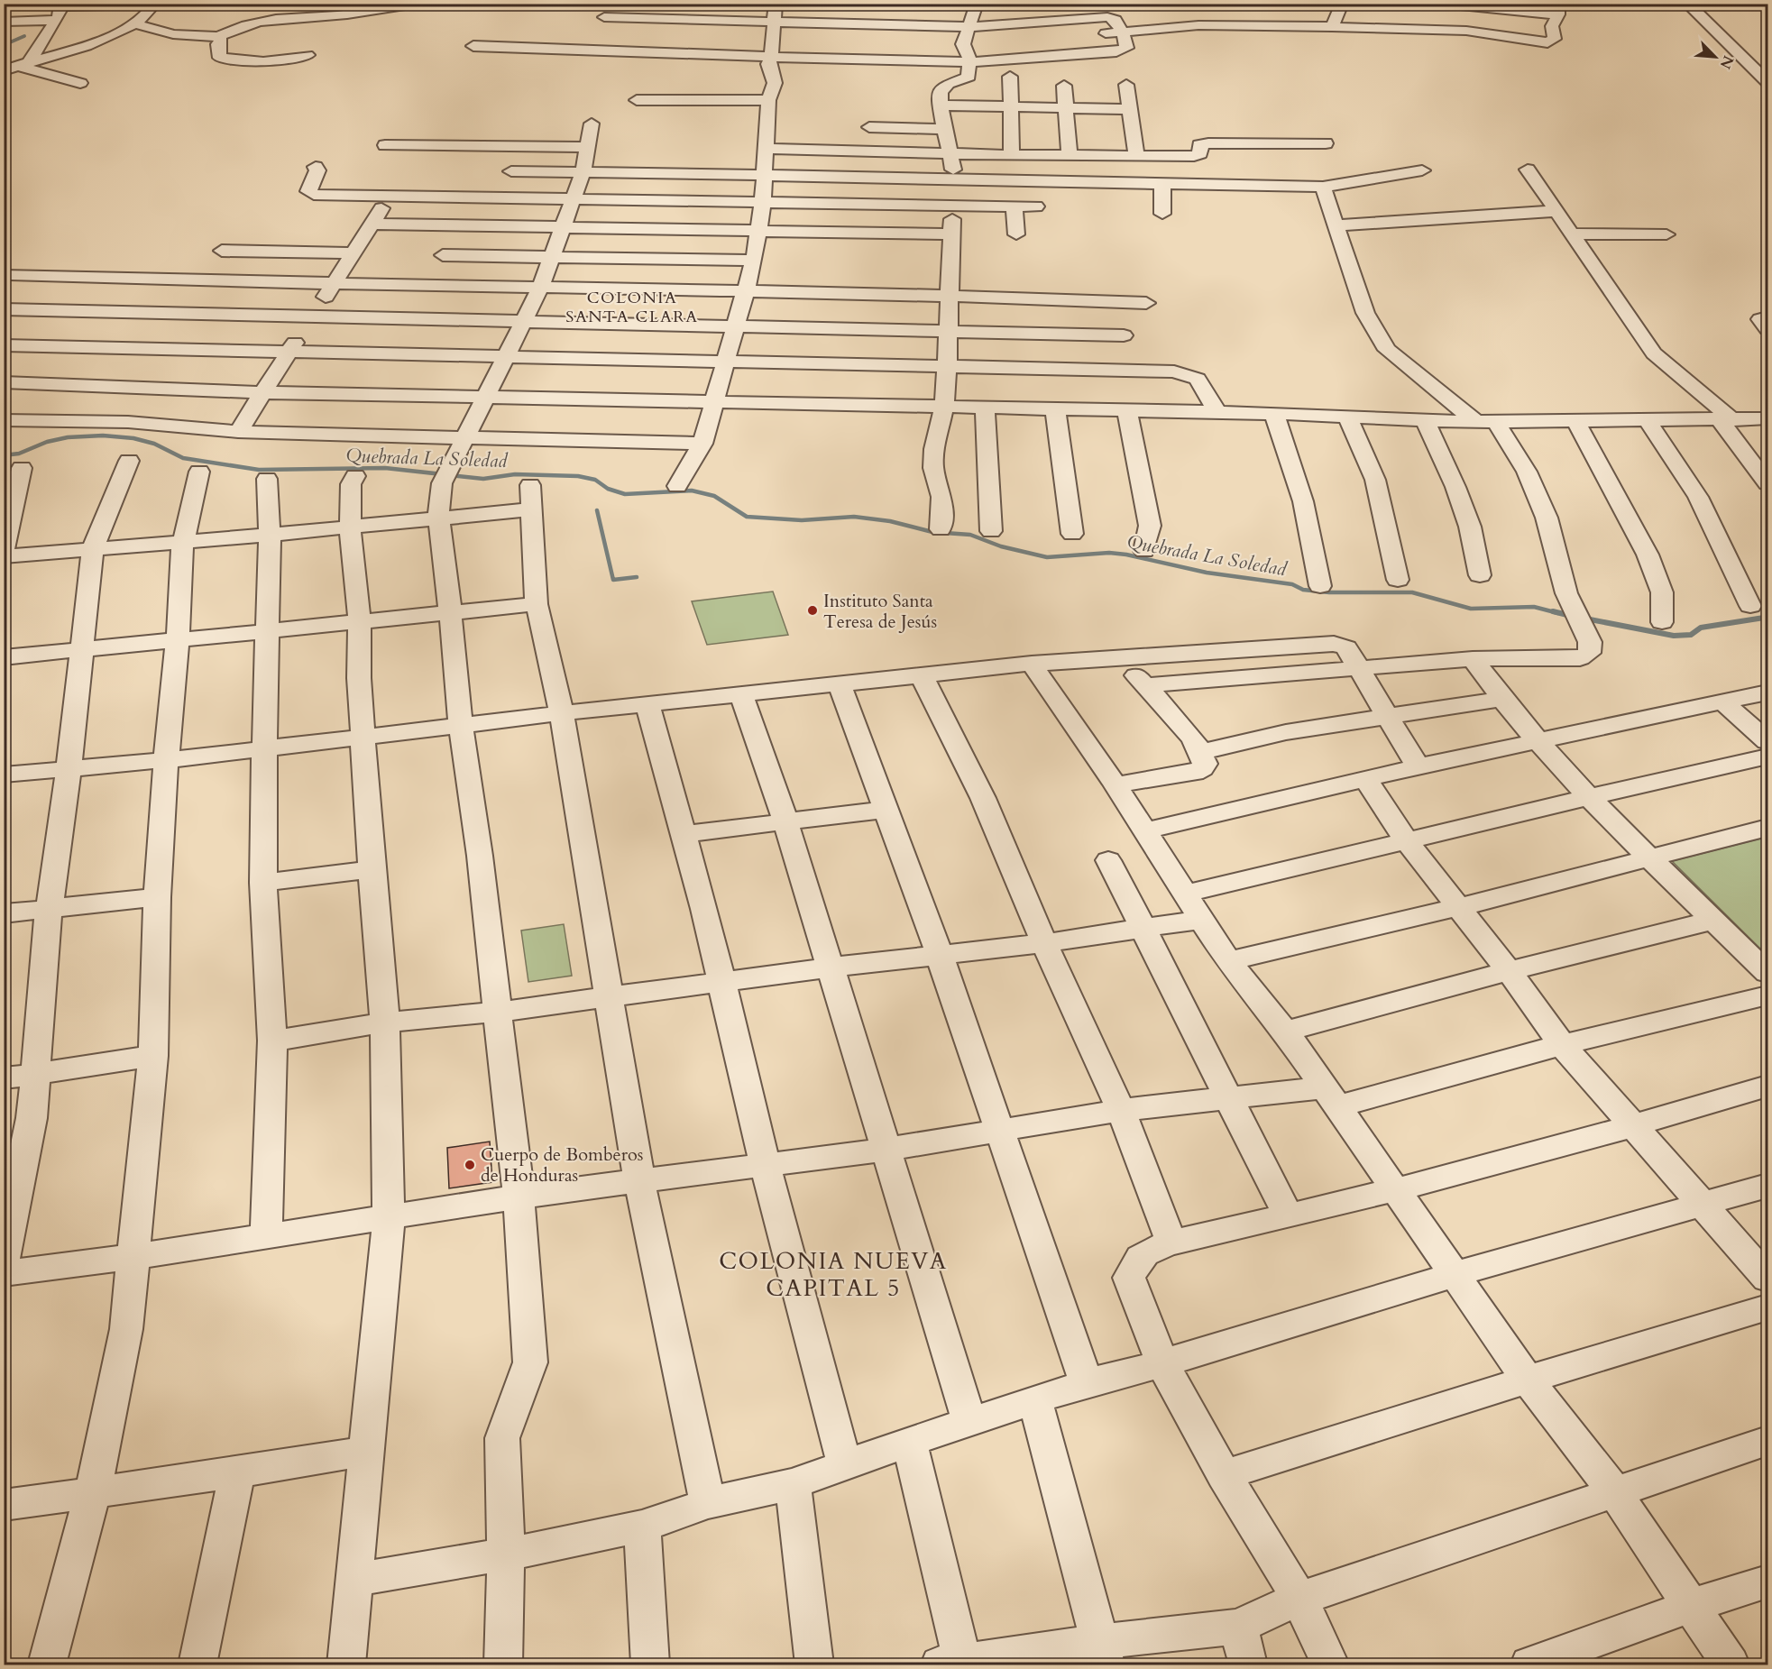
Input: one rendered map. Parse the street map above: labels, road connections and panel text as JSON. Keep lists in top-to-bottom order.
{
  "districts": ["COLONIA SANTA CLARA", "COLONIA NUEVA CAPITAL 5"],
  "water": ["Quebrada La Soledad"],
  "places": ["Instituto Santa Teresa de Jesús", "Cuerpo de Bomberos de Honduras"],
  "north": "bottom right"
}
